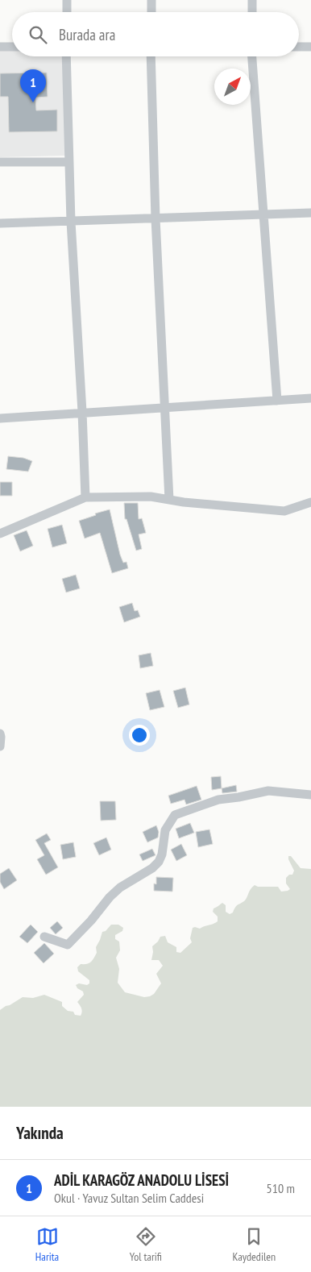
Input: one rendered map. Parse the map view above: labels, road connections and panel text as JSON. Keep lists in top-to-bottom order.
{
  "north": "top right",
  "page": {
    "search": "Burada ara",
    "pins": "1",
    "heading": "Yakında",
    "list": [
      {
        "mark": "1",
        "name": "ADİL KARAGÖZ ANADOLU LİSESİ",
        "note": "Okul · Yavuz Sultan Selim Caddesi",
        "value": "510 m"
      }
    ],
    "nav": ["Harita", "Yol tarifi", "Kaydedilen"]
  }
}
